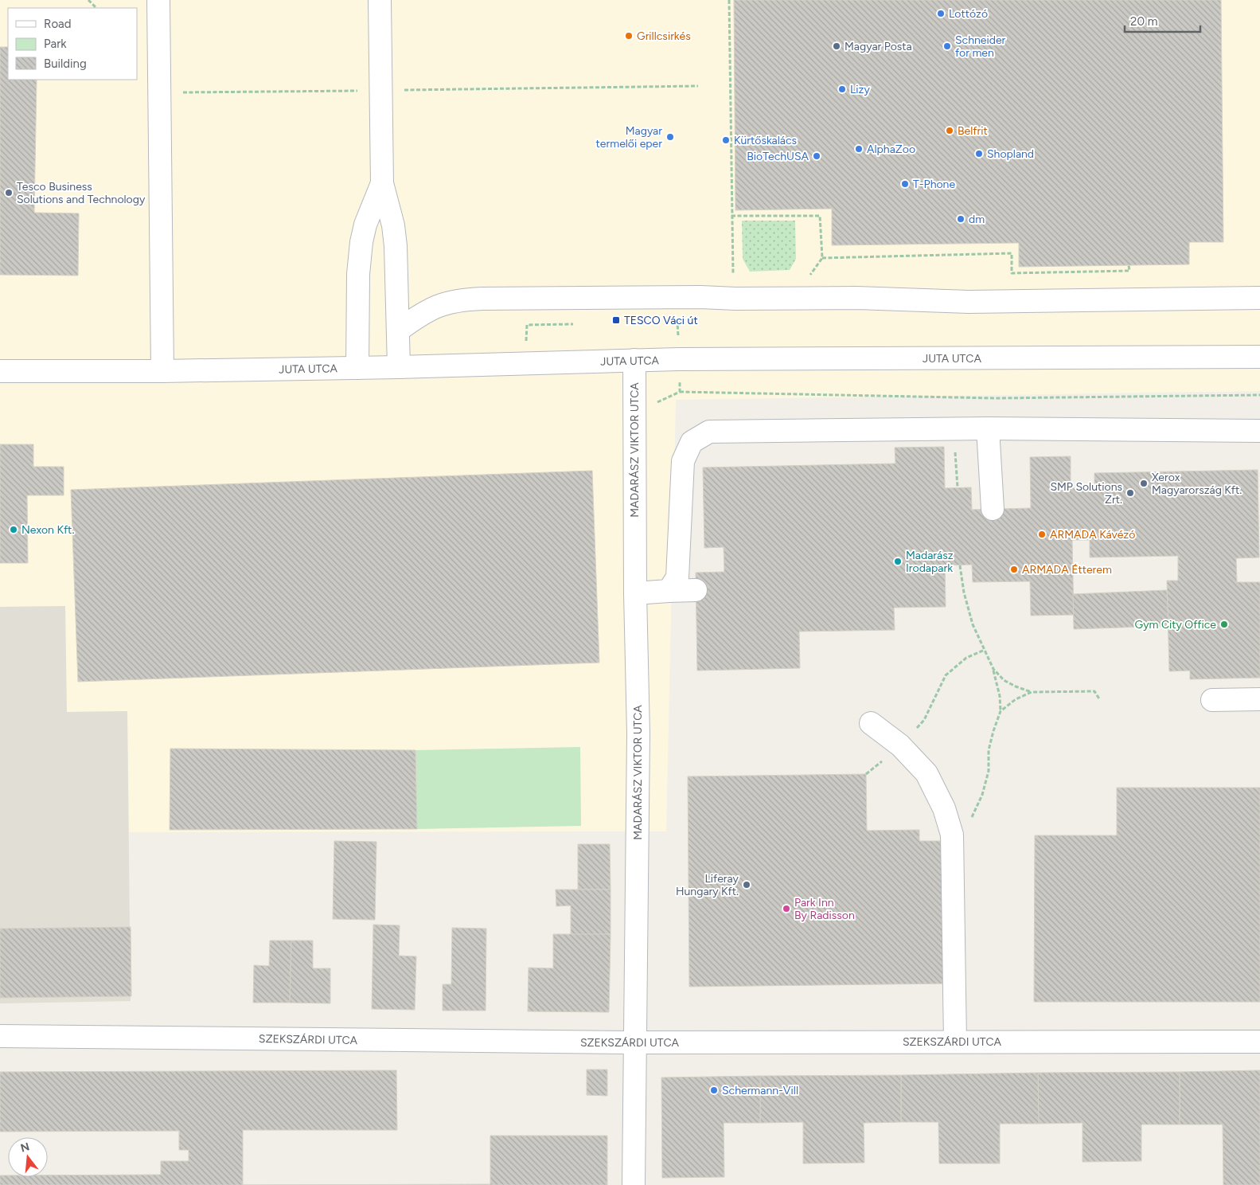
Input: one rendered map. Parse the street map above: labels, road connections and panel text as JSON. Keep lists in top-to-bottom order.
{
  "streets": {
    "street": ["JUTA UTCA", "MADARÁSZ VIKTOR UTCA", "SZEKSZÁRDI UTCA"]
  },
  "crossings": [
    ["JUTA UTCA", "MADARÁSZ VIKTOR UTCA"],
    ["MADARÁSZ VIKTOR UTCA", "SZEKSZÁRDI UTCA"]
  ],
  "places": {
    "other": [
      "Lottózó",
      "Grillcsirkés",
      "Magyar Posta",
      "Schneider for men",
      "Lizy",
      "Belfrit",
      "Magyar termelői eper",
      "Kürtőskalács",
      "AlphaZoo",
      "Shopland",
      "BioTechUSA",
      "T-Phone",
      "Tesco Business Solutions and Technology",
      "dm",
      "Xerox Magyarország Kft.",
      "SMP Solutions Zrt.",
      "Nexon Kft.",
      "ARMADA Kávézó",
      "Madarász Irodapark",
      "ARMADA Étterem",
      "Gym City Office",
      "Liferay Hungary Kft.",
      "Park Inn By Radisson",
      "Schermann-Vill"
    ],
    "transit": ["TESCO Váci út"]
  },
  "legend": ["Road", "Park", "Building"],
  "scale_bar": "20 m",
  "north": "top"
}
